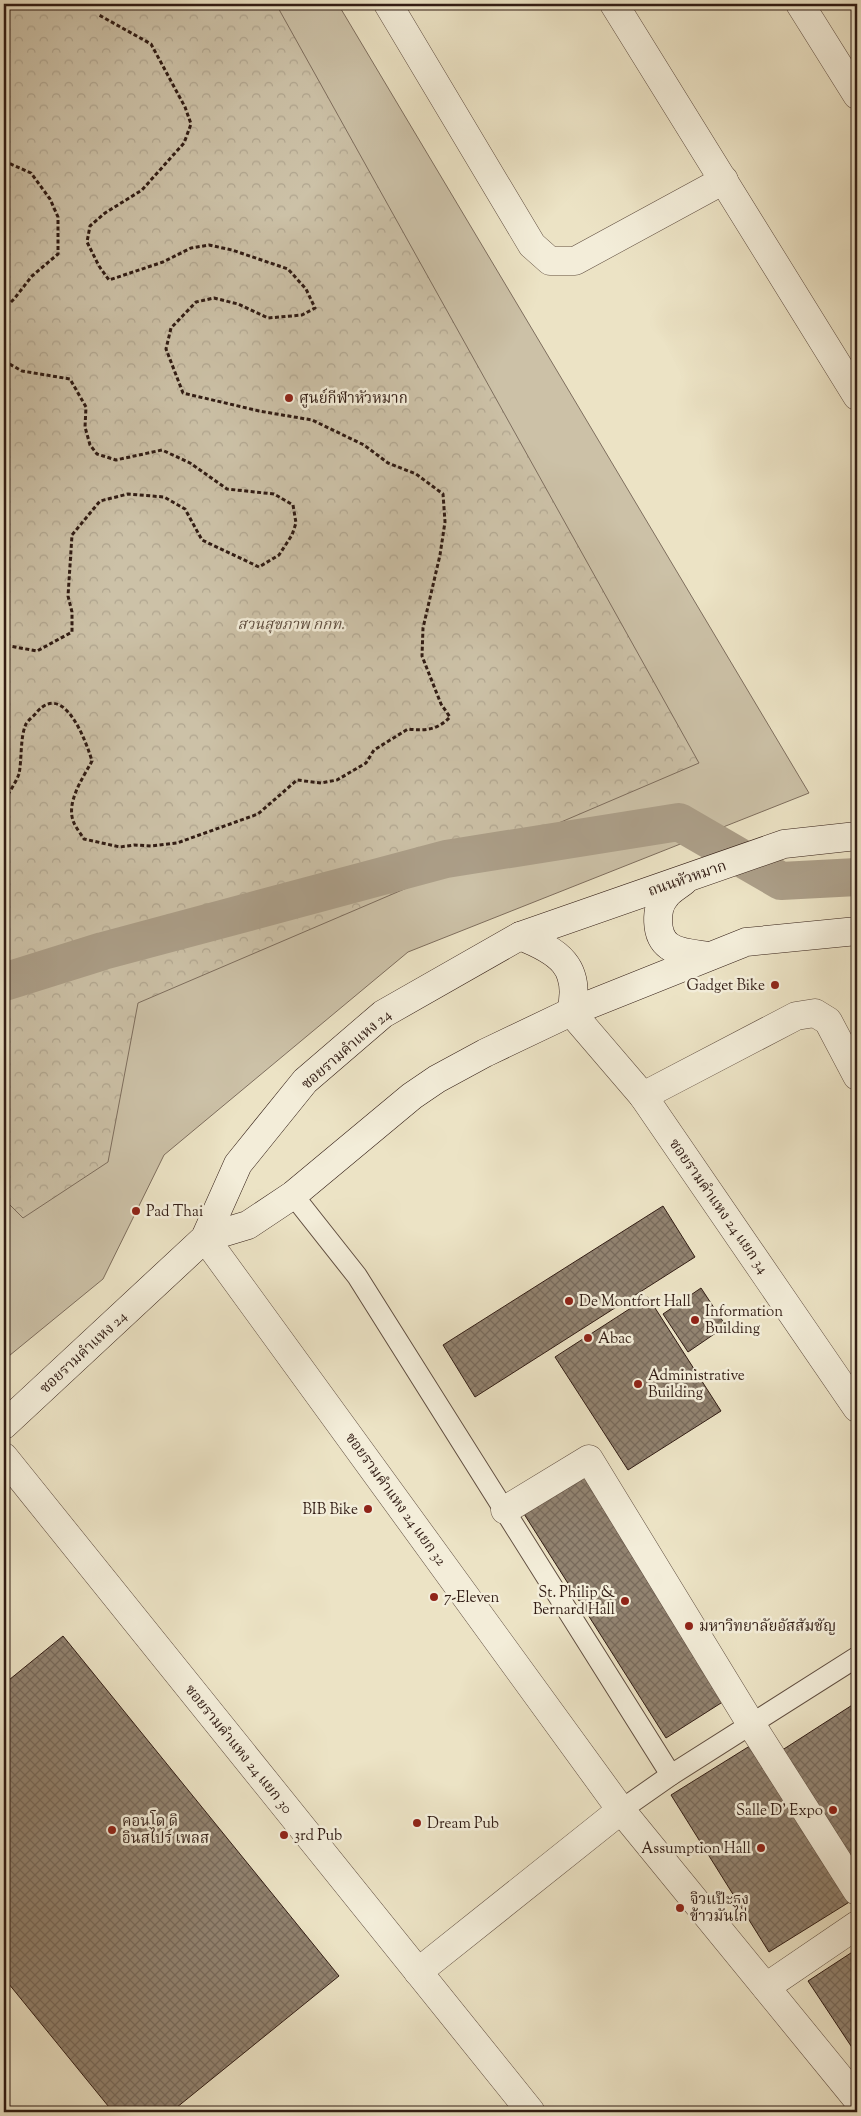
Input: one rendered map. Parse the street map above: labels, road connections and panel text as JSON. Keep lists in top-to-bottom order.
{
  "streets": {
    "street": [
      "ถนนหัวหมาก",
      "ซอยรามคำแหง 24",
      "ซอยรามคำแหง 24 แยก 34",
      "ซอยรามคำแหง 24 แยก 32",
      "ซอยรามคำแหง 24 แยก 30"
    ]
  },
  "crossings": [
    ["ถนนหัวหมาก", "ซอยรามคำแหง 24"],
    ["ซอยรามคำแหง 24", "ซอยรามคำแหง 24 แยก 34"],
    ["ซอยรามคำแหง 24", "ซอยรามคำแหง 24 แยก 32"]
  ],
  "parks": ["สวนสุขภาพ กกท."],
  "places": [
    "ศูนย์กีฬาหัวหมาก",
    "Gadget Bike",
    "Pad Thai",
    "De Montfort Hall",
    "Information Building",
    "Abac",
    "Administrative Building",
    "BIB Bike",
    "7-Eleven",
    "St. Philip & Bernard Hall",
    "มหาวิทยาลัยอัสสัมชัญ",
    "Salle D' Expo",
    "Dream Pub",
    "คอนโด ดิ อินสไปร์ เพลส",
    "3rd Pub",
    "Assumption Hall",
    "จิวแป๊ะธง ข้าวมันไก่"
  ]
}
